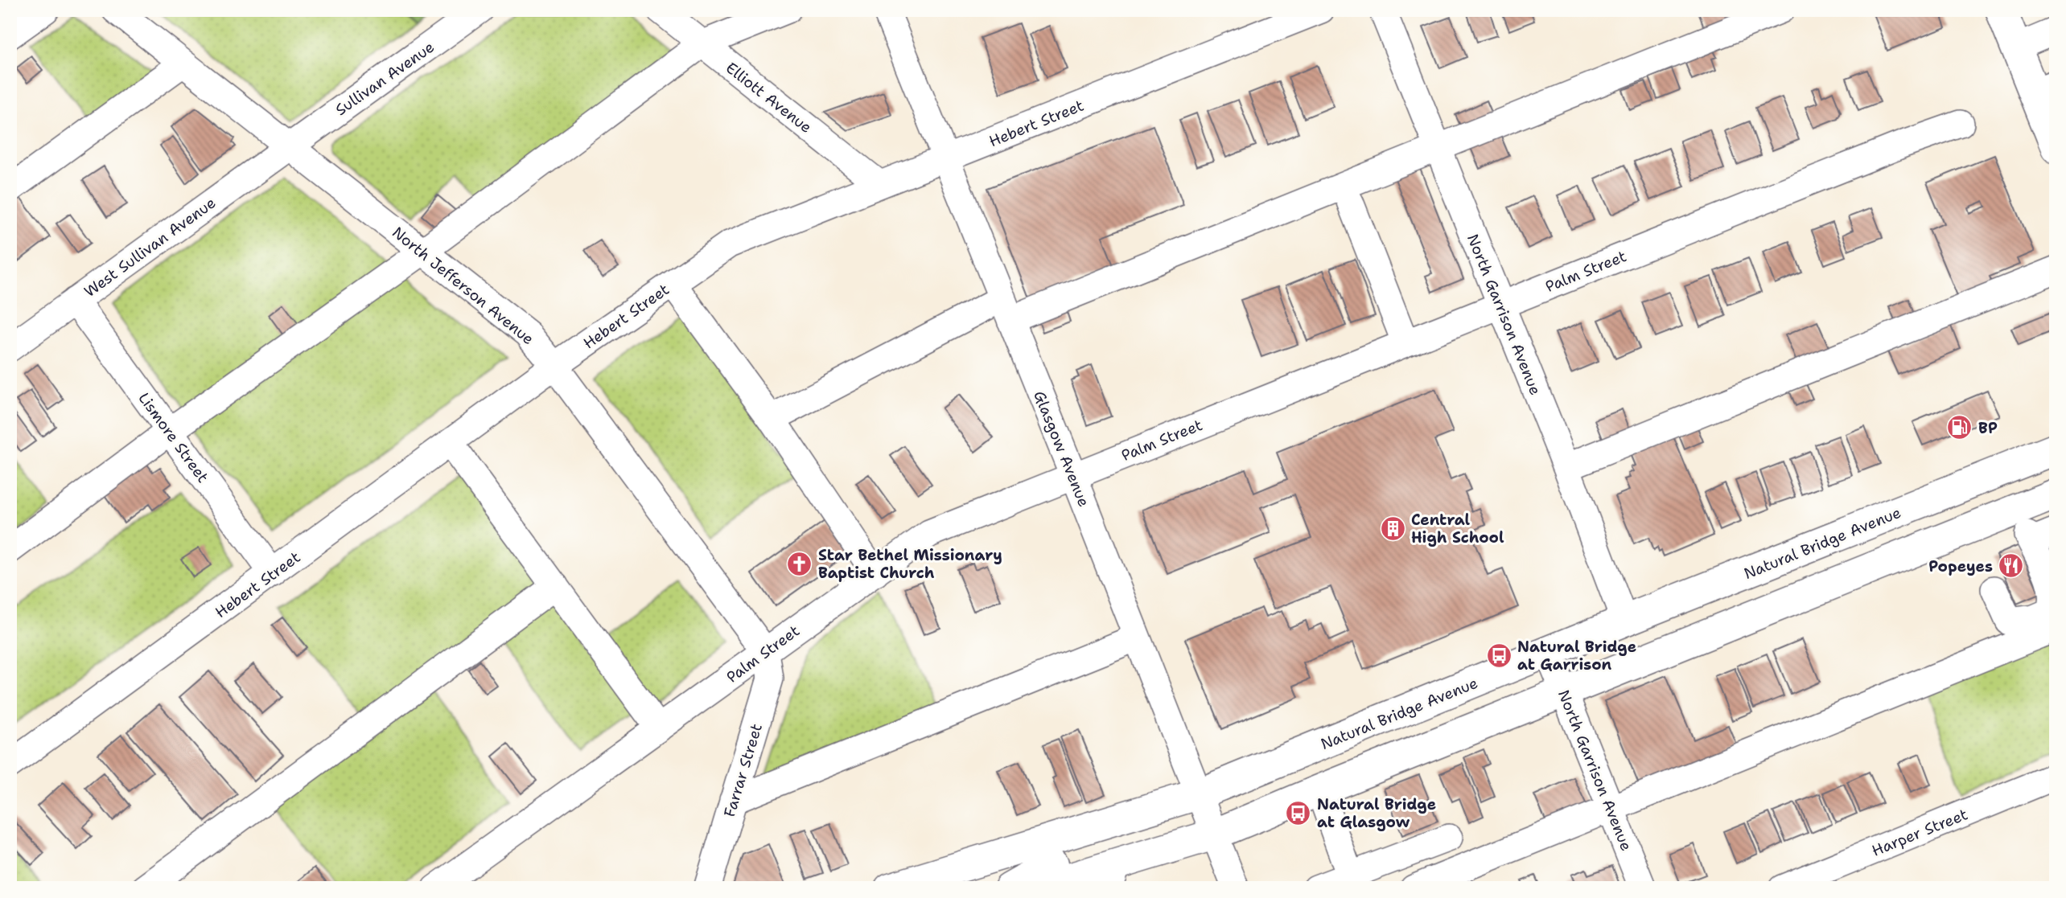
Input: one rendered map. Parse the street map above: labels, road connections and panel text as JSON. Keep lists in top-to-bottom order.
{
  "streets": {
    "main road": ["Natural Bridge Avenue"],
    "street": [
      "Sullivan Avenue",
      "Elliott Avenue",
      "Hebert Street",
      "West Sullivan Avenue",
      "Palm Street",
      "North Jefferson Avenue",
      "North Garrison Avenue",
      "Lismore Street",
      "Glasgow Avenue",
      "Farrar Street",
      "Harper Street"
    ]
  },
  "crossings": [
    ["Sullivan Avenue", "West Sullivan Avenue"],
    ["Sullivan Avenue", "North Jefferson Avenue"],
    ["Elliott Avenue", "Hebert Street"],
    ["Hebert Street", "North Jefferson Avenue"],
    ["Hebert Street", "Lismore Street"],
    ["Hebert Street", "Glasgow Avenue"],
    ["West Sullivan Avenue", "North Jefferson Avenue"],
    ["West Sullivan Avenue", "Lismore Street"],
    ["Palm Street", "North Jefferson Avenue"],
    ["Palm Street", "North Garrison Avenue"],
    ["Palm Street", "Glasgow Avenue"],
    ["Palm Street", "Farrar Street"],
    ["North Jefferson Avenue", "Farrar Street"],
    ["North Garrison Avenue", "Natural Bridge Avenue"],
    ["Glasgow Avenue", "Natural Bridge Avenue"]
  ],
  "places": {
    "fuel station": ["BP"],
    "building": ["Central High School"],
    "church": ["Star Bethel Missionary Baptist Church"],
    "restaurant": ["Popeyes"],
    "bus stop": ["Natural Bridge at Garrison", "Natural Bridge at Glasgow"]
  }
}
